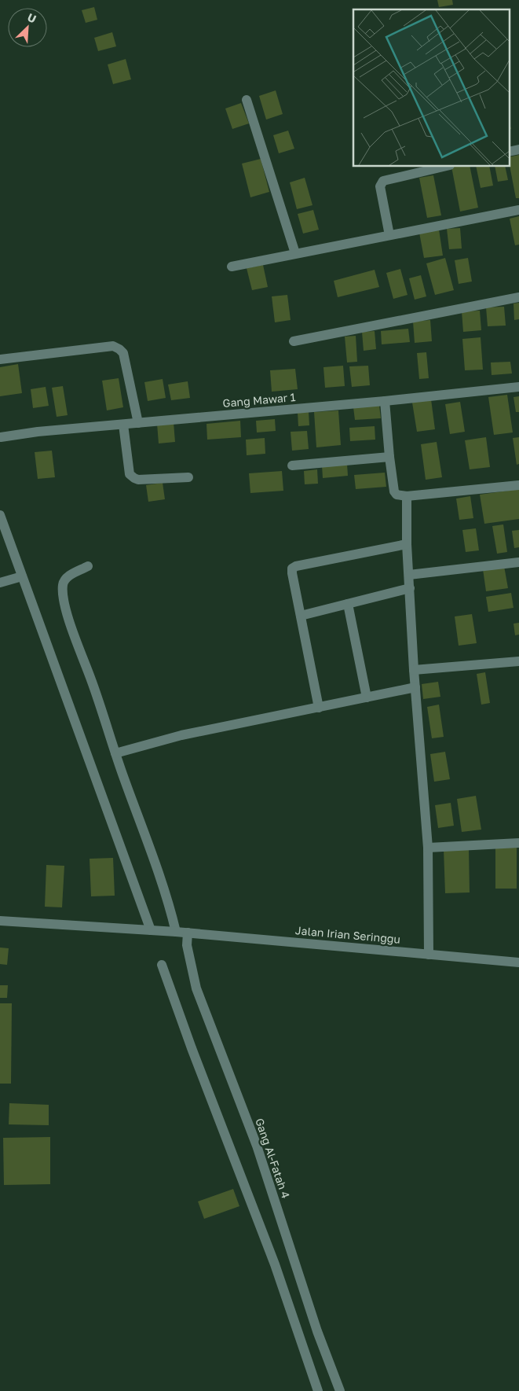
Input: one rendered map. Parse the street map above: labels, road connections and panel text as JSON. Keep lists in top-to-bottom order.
{
  "streets": {
    "street": ["Gang Mawar 1", "Jalan Irian Seringgu", "Gang Al-Fatah 4"]
  },
  "crossings": [
    ["Jalan Irian Seringgu", "Gang Al-Fatah 4"]
  ],
  "north": "top right"
}
